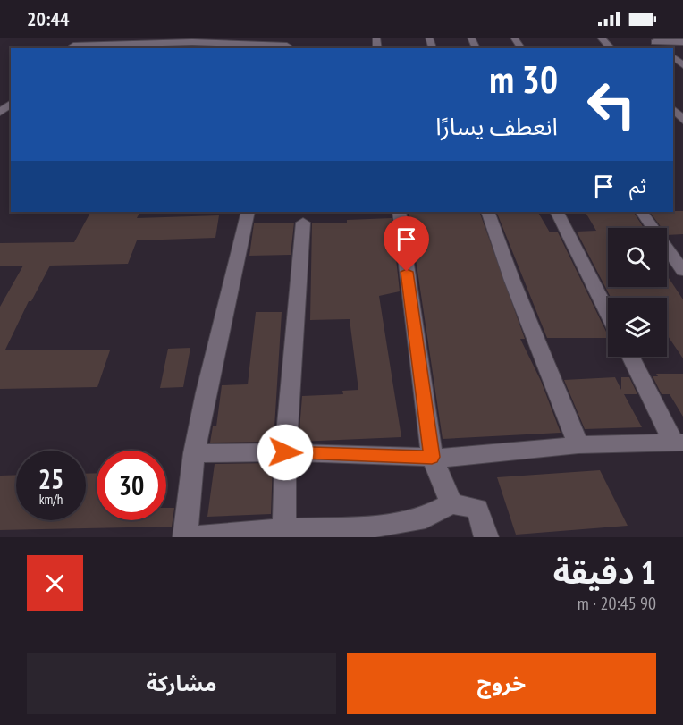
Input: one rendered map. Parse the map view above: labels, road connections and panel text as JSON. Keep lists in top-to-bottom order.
{
  "page": {
    "status": "20:44",
    "turn": ["30 m", "انعطف يسارًا"],
    "then": "ثم",
    "speed": "25 km/h",
    "limit": "30",
    "heading": ["1 دقيقة", "90 m · 20:45"],
    "buttons": ["خروج", "مشاركة"]
  }
}
